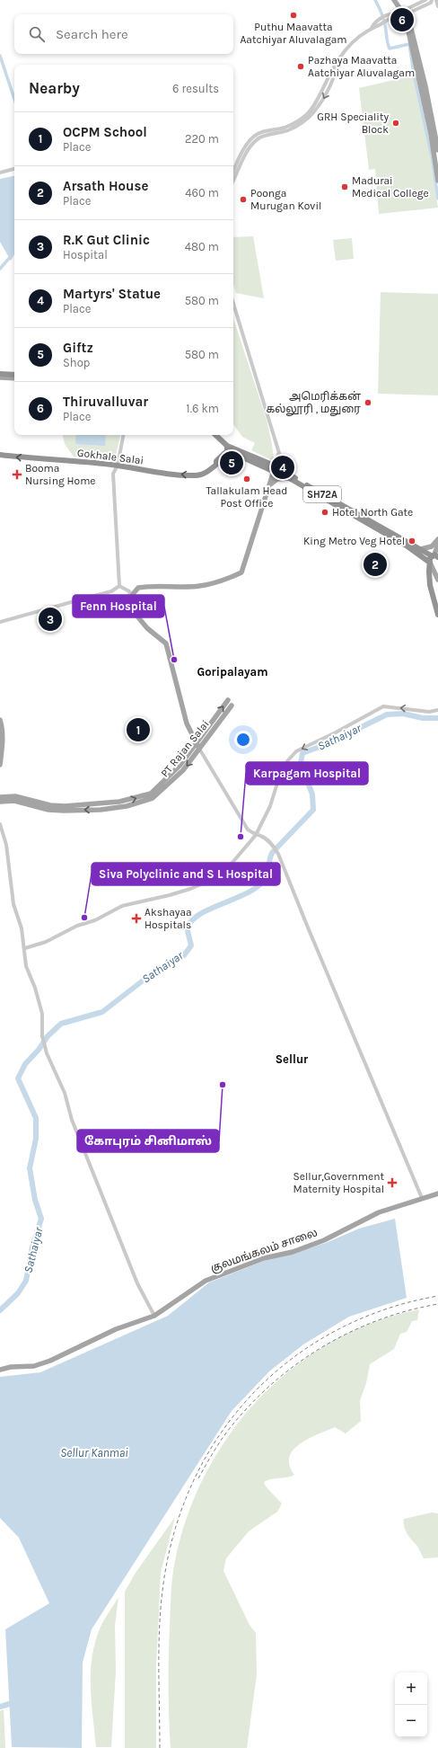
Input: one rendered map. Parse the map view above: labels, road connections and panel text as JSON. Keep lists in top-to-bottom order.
{
  "streets": {
    "highway": ["Gokhale Salai", "SH72A"],
    "main road": ["PT Rajan Salai", "குலமங்கலம் சாலை"]
  },
  "crossings": [
    ["Gokhale Salai", "SH72A"]
  ],
  "one_way": ["Gokhale Salai"],
  "districts": ["Goripalayam", "Sellur"],
  "water": ["Sathaiyar", "Sellur Kanmai"],
  "places": {
    "other": [
      "Puthu Maavatta Aatchiyar Aluvalagam",
      "Pazhaya Maavatta Aatchiyar Aluvalagam",
      "GRH Speciality Block",
      "Madurai Medical College",
      "Poonga Murugan Kovil",
      "அமெரிக்கன் கல்லூரி , மதுரை",
      "Tallakulam Head Post Office",
      "Hotel North Gate",
      "King Metro Veg Hotel",
      "Fenn Hospital",
      "Karpagam Hospital",
      "Siva Polyclinic and S L Hospital",
      "கோபுரம் சினிமாஸ்"
    ],
    "health": ["Booma Nursing Home", "Akshayaa Hospitals", "Sellur,Government Maternity Hospital"]
  },
  "page": {
    "pins": [
      "6",
      "5",
      "4",
      "2",
      "3",
      "1"
    ],
    "search": "Search here",
    "heading": ["Nearby", "6 results"],
    "list": [
      {
        "mark": "1",
        "name": "OCPM School",
        "note": "Place",
        "value": "220 m"
      },
      {
        "mark": "2",
        "name": "Arsath House",
        "note": "Place",
        "value": "460 m"
      },
      {
        "mark": "3",
        "name": "R.K Gut Clinic",
        "note": "Hospital",
        "value": "480 m"
      },
      {
        "mark": "4",
        "name": "Martyrs' Statue",
        "note": "Place",
        "value": "580 m"
      },
      {
        "mark": "5",
        "name": "Giftz",
        "note": "Shop",
        "value": "580 m"
      },
      {
        "mark": "6",
        "name": "Thiruvalluvar",
        "note": "Place",
        "value": "1.6 km"
      }
    ],
    "map_buttons": ["+", "−"]
  }
}
